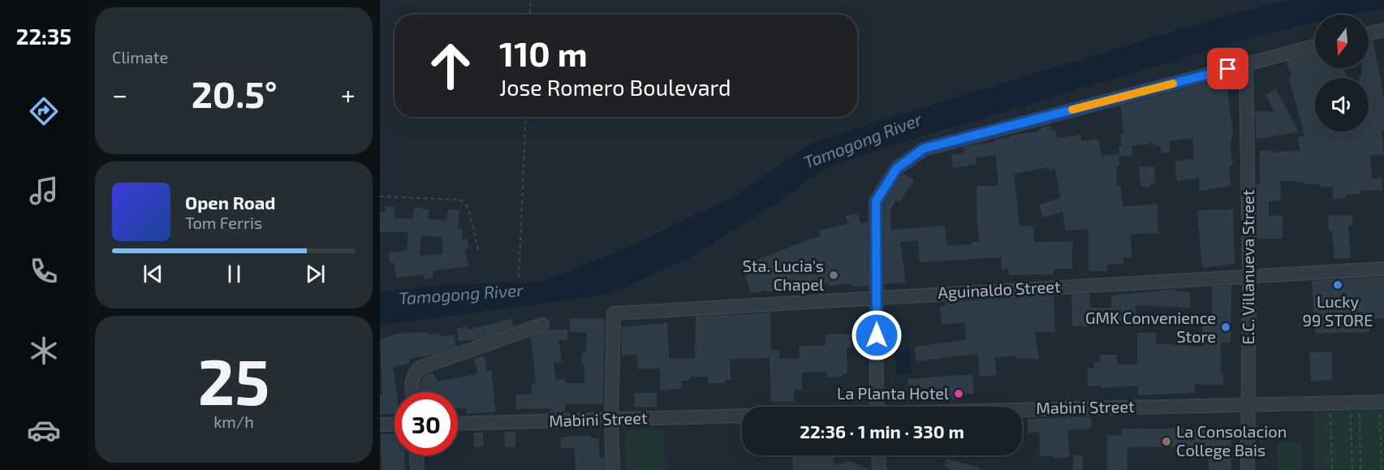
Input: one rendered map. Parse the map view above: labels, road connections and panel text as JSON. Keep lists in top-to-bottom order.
{
  "streets": {
    "street": ["E.C. Villanueva Street", "Aguinaldo Street", "Mabini Street"]
  },
  "crossings": [
    ["E.C. Villanueva Street", "Aguinaldo Street"],
    ["E.C. Villanueva Street", "Mabini Street"],
    ["Aguinaldo Street", "Mabini Street"]
  ],
  "water": ["Tamogong River"],
  "places": [
    "Sta. Lucia's Chapel",
    "Lucky 99 STORE",
    "GMK Convenience Store",
    "La Planta Hotel",
    "La Consolacion College Bais"
  ],
  "north": "bottom",
  "page": {
    "tabs": "22:35",
    "tile": [
      "Climate",
      ["25", "km/h"]
    ],
    "turn": ["110 m", "Jose Romero Boulevard"],
    "heat": ["−", "20.5°", "+"],
    "song": ["Open Road", "Tom Ferris"],
    "limit": "30",
    "trip": "22:36 · 1 min · 330 m"
  }
}
